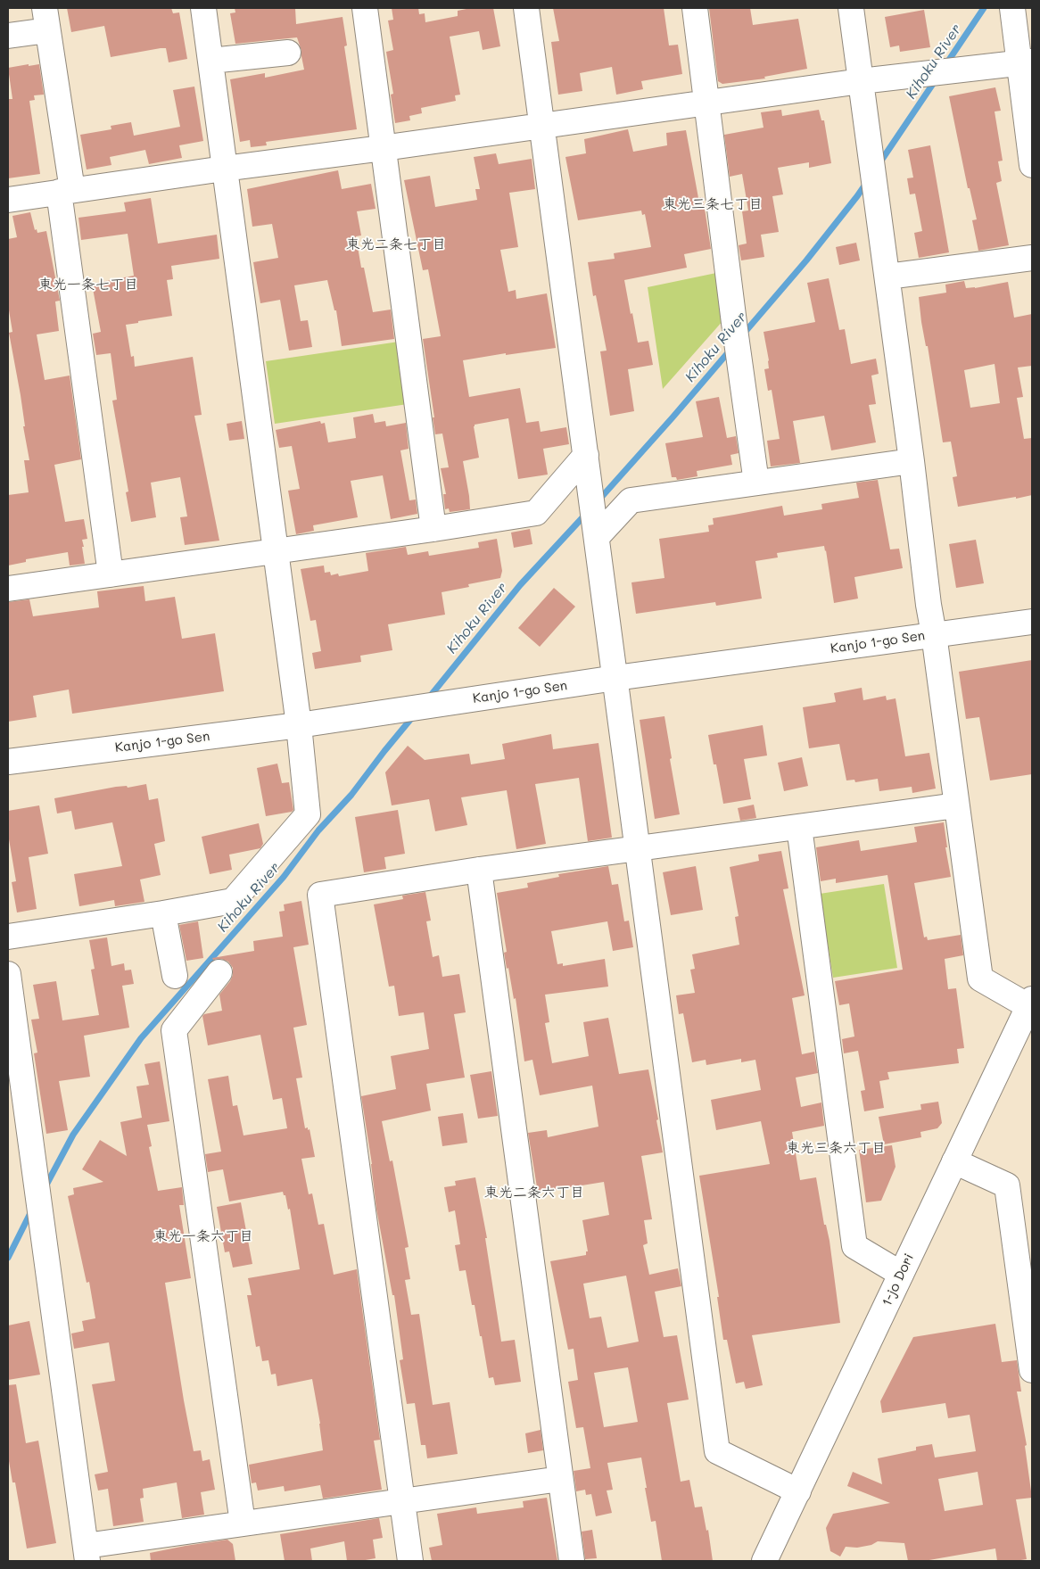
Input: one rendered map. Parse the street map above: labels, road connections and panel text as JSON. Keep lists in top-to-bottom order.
{
  "streets": {
    "street": ["Kanjo 1-go Sen", "1-jo Dori"]
  },
  "districts": [
    "東光三条七丁目",
    "東光二条七丁目",
    "東光一条七丁目",
    "東光三条六丁目",
    "東光二条六丁目",
    "東光一条六丁目"
  ],
  "water": ["Kihoku River"]
}
